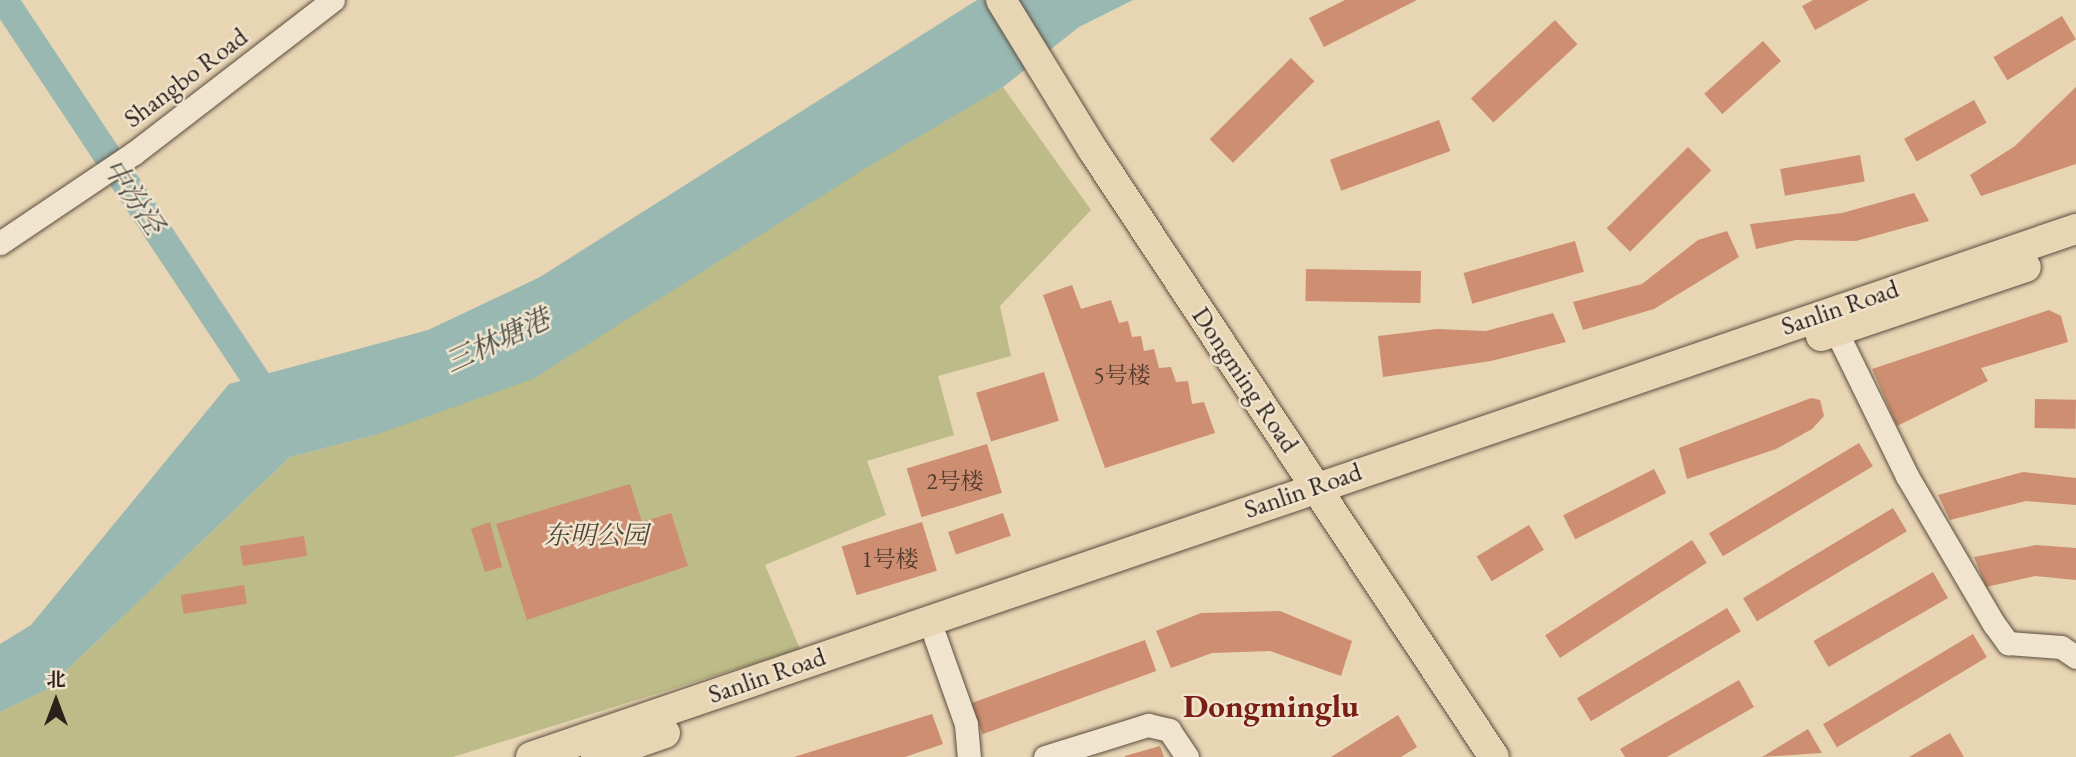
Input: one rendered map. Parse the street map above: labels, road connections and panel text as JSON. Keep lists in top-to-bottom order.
{
  "streets": {
    "main road": ["Sanlin Road", "Dongming Road"],
    "street": ["Shangbo Road"]
  },
  "crossings": [
    ["Sanlin Road", "Dongming Road"]
  ],
  "districts": ["Dongminglu"],
  "water": ["中汾泾", "三林塘港"],
  "parks": ["东明公园"],
  "house_numbers": ["5号楼", "2号楼", "1号楼"],
  "north": "top"
}
